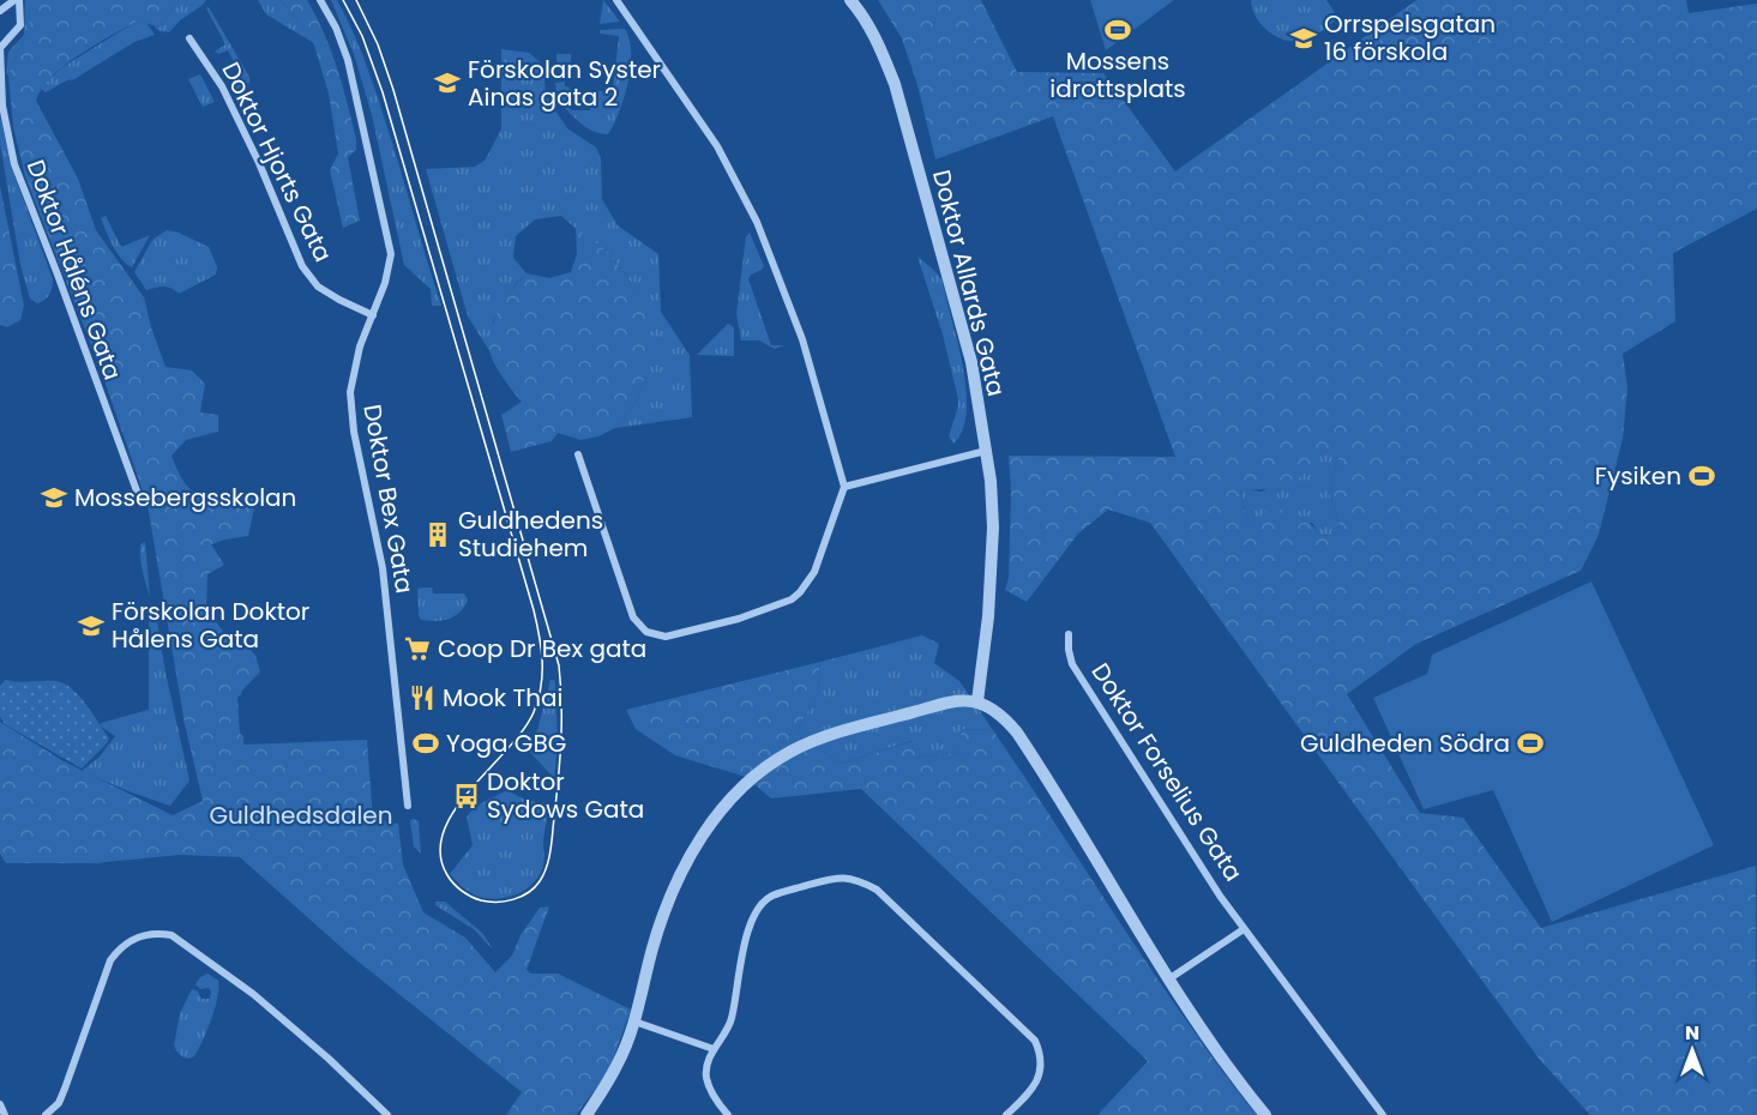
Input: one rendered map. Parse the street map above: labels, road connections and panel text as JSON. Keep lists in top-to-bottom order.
{
  "streets": {
    "street": [
      "Doktor Hjorts Gata",
      "Doktor Håléns Gata",
      "Doktor Allards Gata",
      "Doktor Bex Gata",
      "Doktor Forselius Gata"
    ]
  },
  "crossings": [
    ["Doktor Hjorts Gata", "Doktor Bex Gata"]
  ],
  "parks": ["Guldhedsdalen"],
  "places": {
    "sports": [
      "Mossens idrottsplats",
      "Fysiken",
      "Yoga GBG",
      "Guldheden Södra"
    ],
    "school or university": [
      "Orrspelsgatan 16 förskola",
      "Förskolan Syster Ainas gata 2",
      "Mossebergsskolan",
      "Förskolan Doktor Hålens Gata"
    ],
    "building": ["Guldhedens Studiehem"],
    "supermarket": ["Coop Dr Bex gata"],
    "restaurant": ["Mook Thai"],
    "bus stop": ["Doktor Sydows Gata"]
  },
  "north": "top"
}
